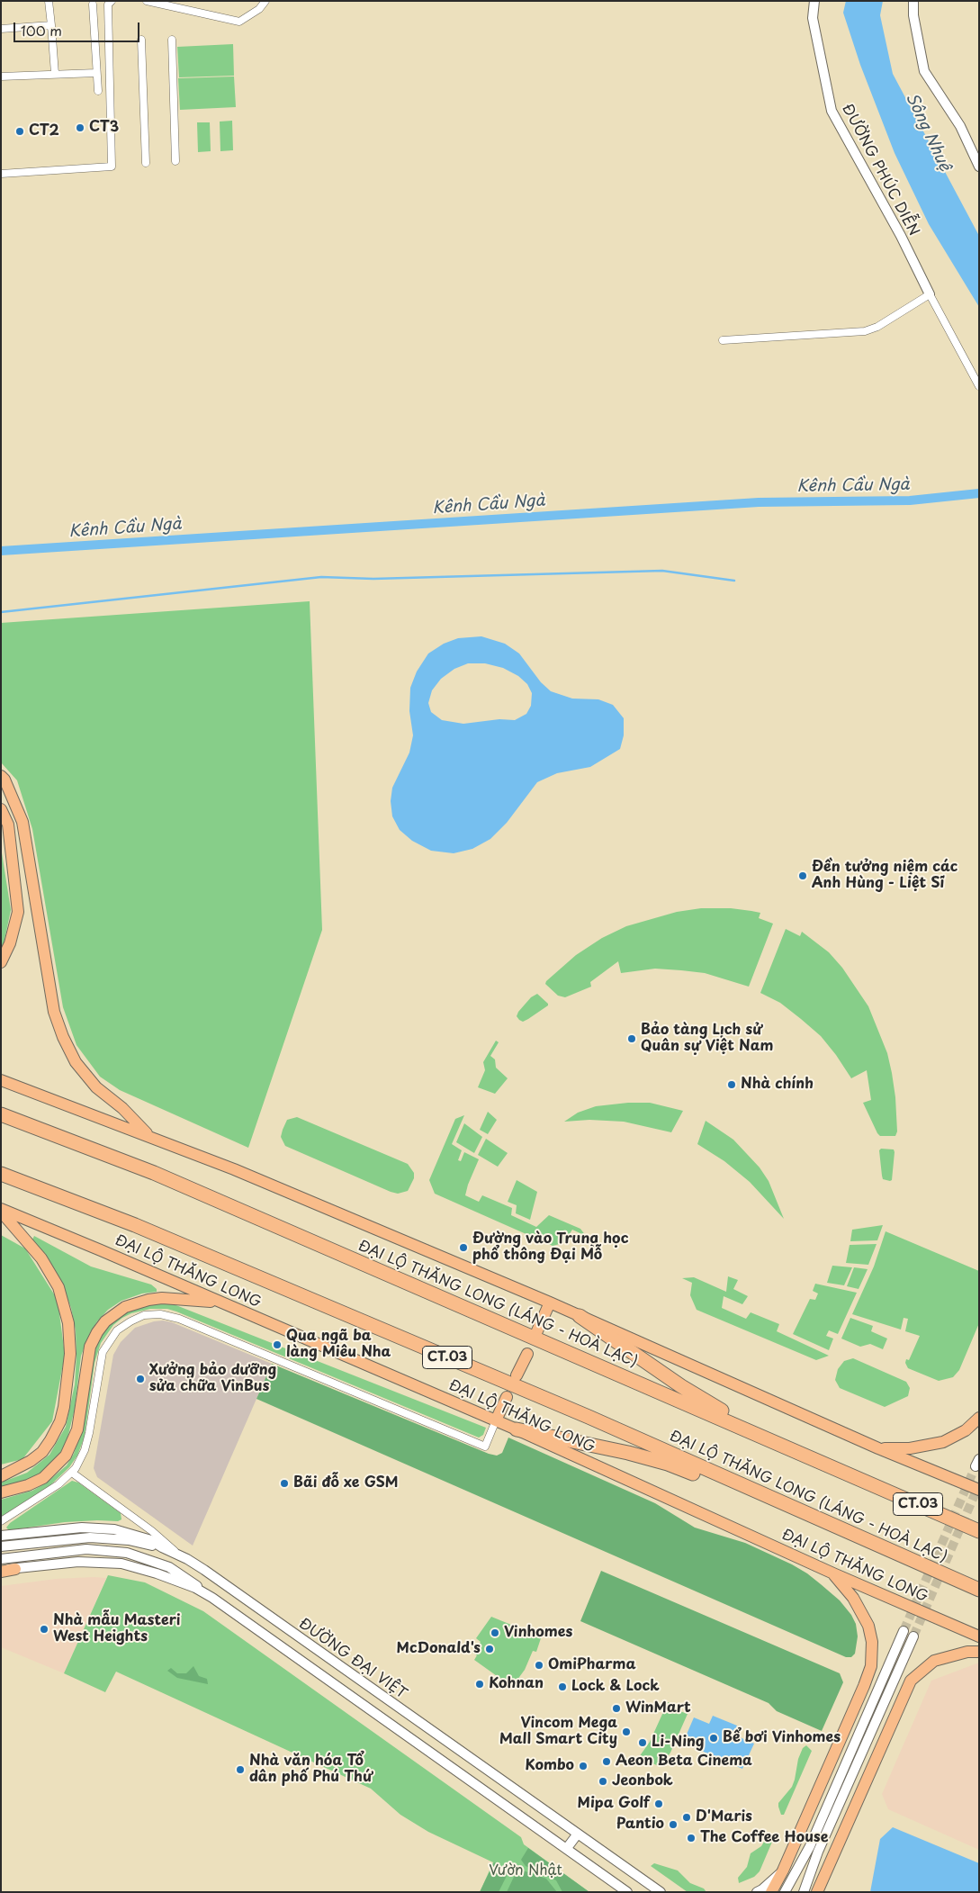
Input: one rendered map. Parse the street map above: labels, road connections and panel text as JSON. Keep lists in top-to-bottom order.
{
  "streets": {
    "highway": ["ĐẠI LỘ THĂNG LONG (LÁNG - HOÀ LẠC)", "CT.03"],
    "main road": ["ĐẠI LỘ THĂNG LONG"],
    "street": ["ĐƯỜNG PHÚC DIỄN", "ĐƯỜNG ĐẠI VIỆT"]
  },
  "water": ["Sông Nhuệ", "Kênh Cầu Ngà"],
  "parks": ["Vườn Nhật"],
  "places": [
    "CT3",
    "CT2",
    "Đền tưởng niệm các Anh Hùng - Liệt Sĩ",
    "Bảo tàng Lịch sử Quân sự Việt Nam",
    "Nhà chính",
    "Đường vào Trung học phổ thông Đại Mỗ",
    "Qua ngã ba làng Miêu Nha",
    "Xưởng bảo dưỡng sửa chữa VinBus",
    "Bãi đỗ xe GSM",
    "Nhà mẫu Masteri West Heights",
    "Vinhomes",
    "McDonald's",
    "OmiPharma",
    "Kohnan",
    "Lock & Lock",
    "WinMart",
    "Vincom Mega Mall Smart City",
    "Bể bơi Vinhomes",
    "Li-Ning",
    "Aeon Beta Cinema",
    "Kombo",
    "Nhà văn hóa Tổ dân phố Phú Thứ",
    "Jeonbok",
    "Mipa Golf",
    "D'Maris",
    "Pantio",
    "The Coffee House"
  ],
  "scale_bar": "100 m"
}
